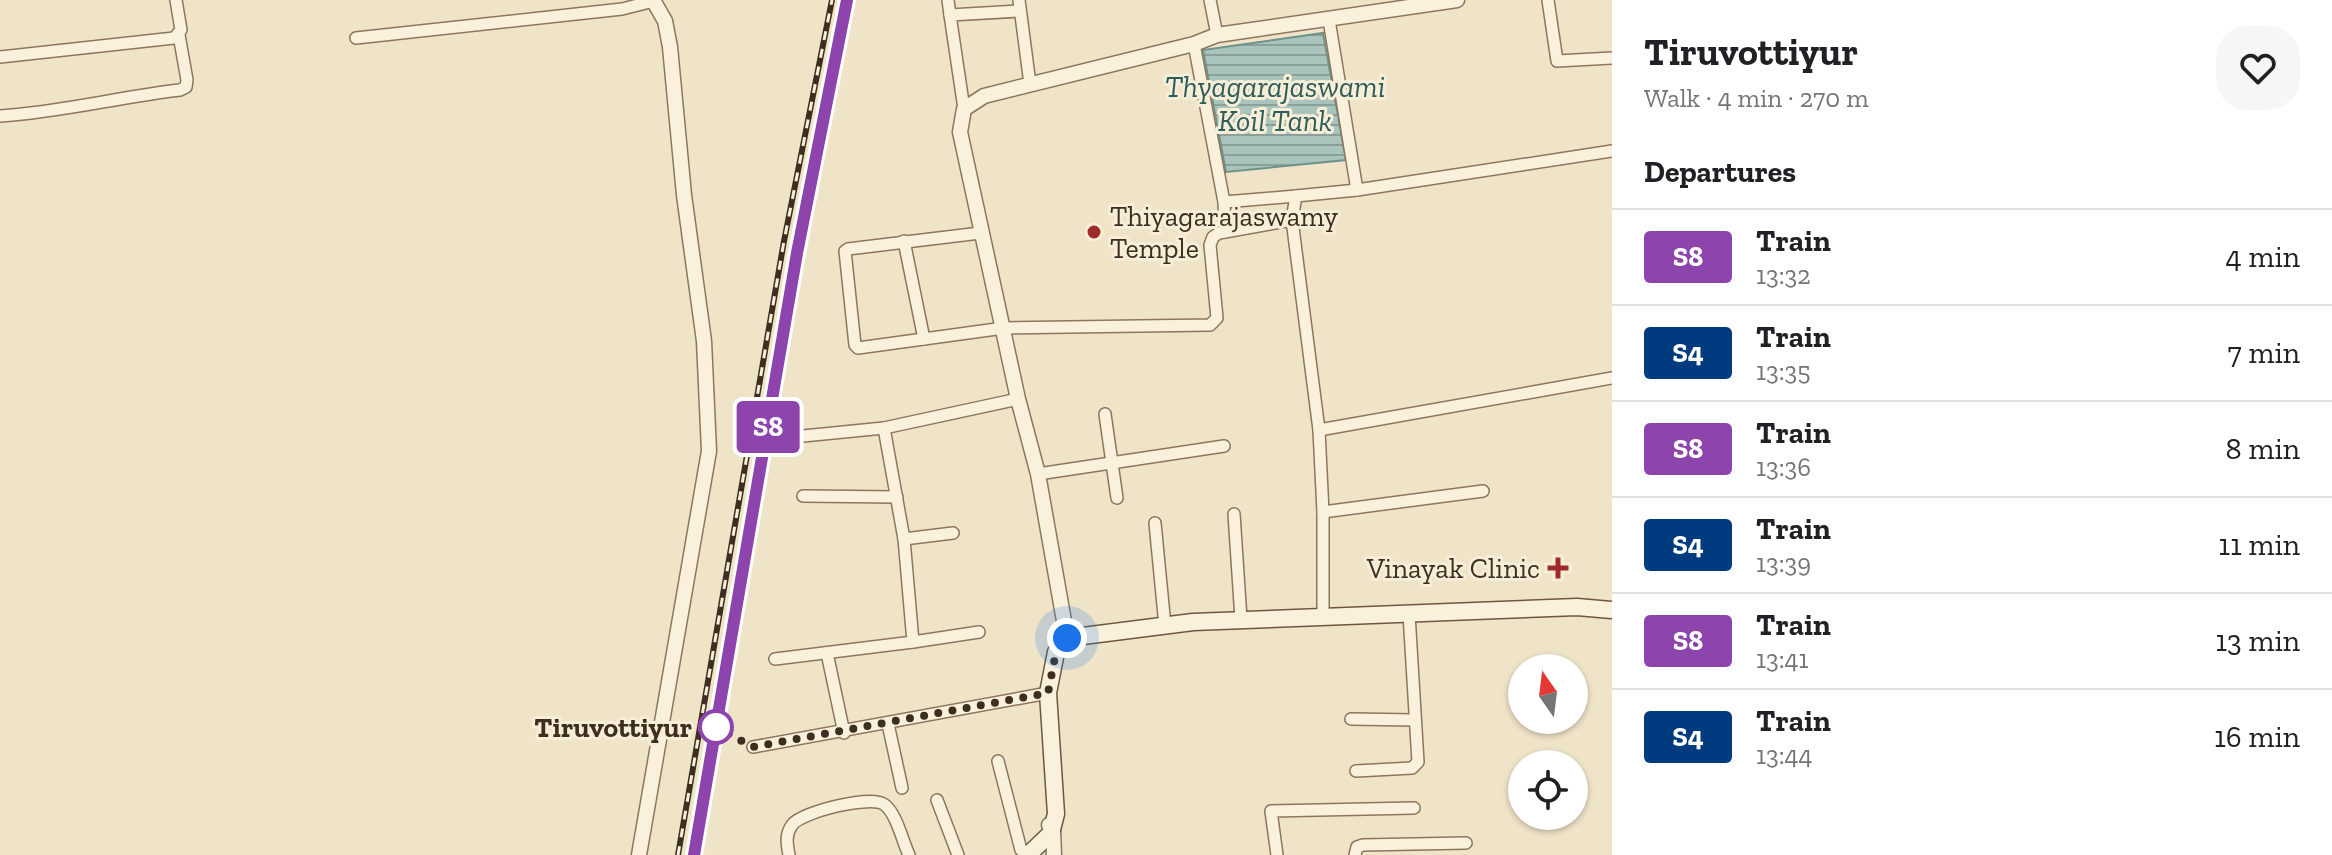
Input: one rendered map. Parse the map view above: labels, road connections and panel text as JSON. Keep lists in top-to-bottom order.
{
  "water": ["Thyagarajaswami Koil Tank"],
  "places": {
    "other": ["Thiyagarajaswamy Temple", "Tiruvottiyur"],
    "health": ["Vinayak Clinic"]
  },
  "north": "top",
  "page": {
    "on_map": "S8",
    "heading": [
      ["Tiruvottiyur", "Walk · 4 min · 270 m"],
      "Departures"
    ],
    "list": [
      {
        "mark": "S8",
        "name": "Train",
        "note": "13:32",
        "value": "4 min"
      },
      {
        "mark": "S4",
        "name": "Train",
        "note": "13:35",
        "value": "7 min"
      },
      {
        "mark": "S8",
        "name": "Train",
        "note": "13:36",
        "value": "8 min"
      },
      {
        "mark": "S4",
        "name": "Train",
        "note": "13:39",
        "value": "11 min"
      },
      {
        "mark": "S8",
        "name": "Train",
        "note": "13:41",
        "value": "13 min"
      },
      {
        "mark": "S4",
        "name": "Train",
        "note": "13:44",
        "value": "16 min"
      }
    ]
  }
}
